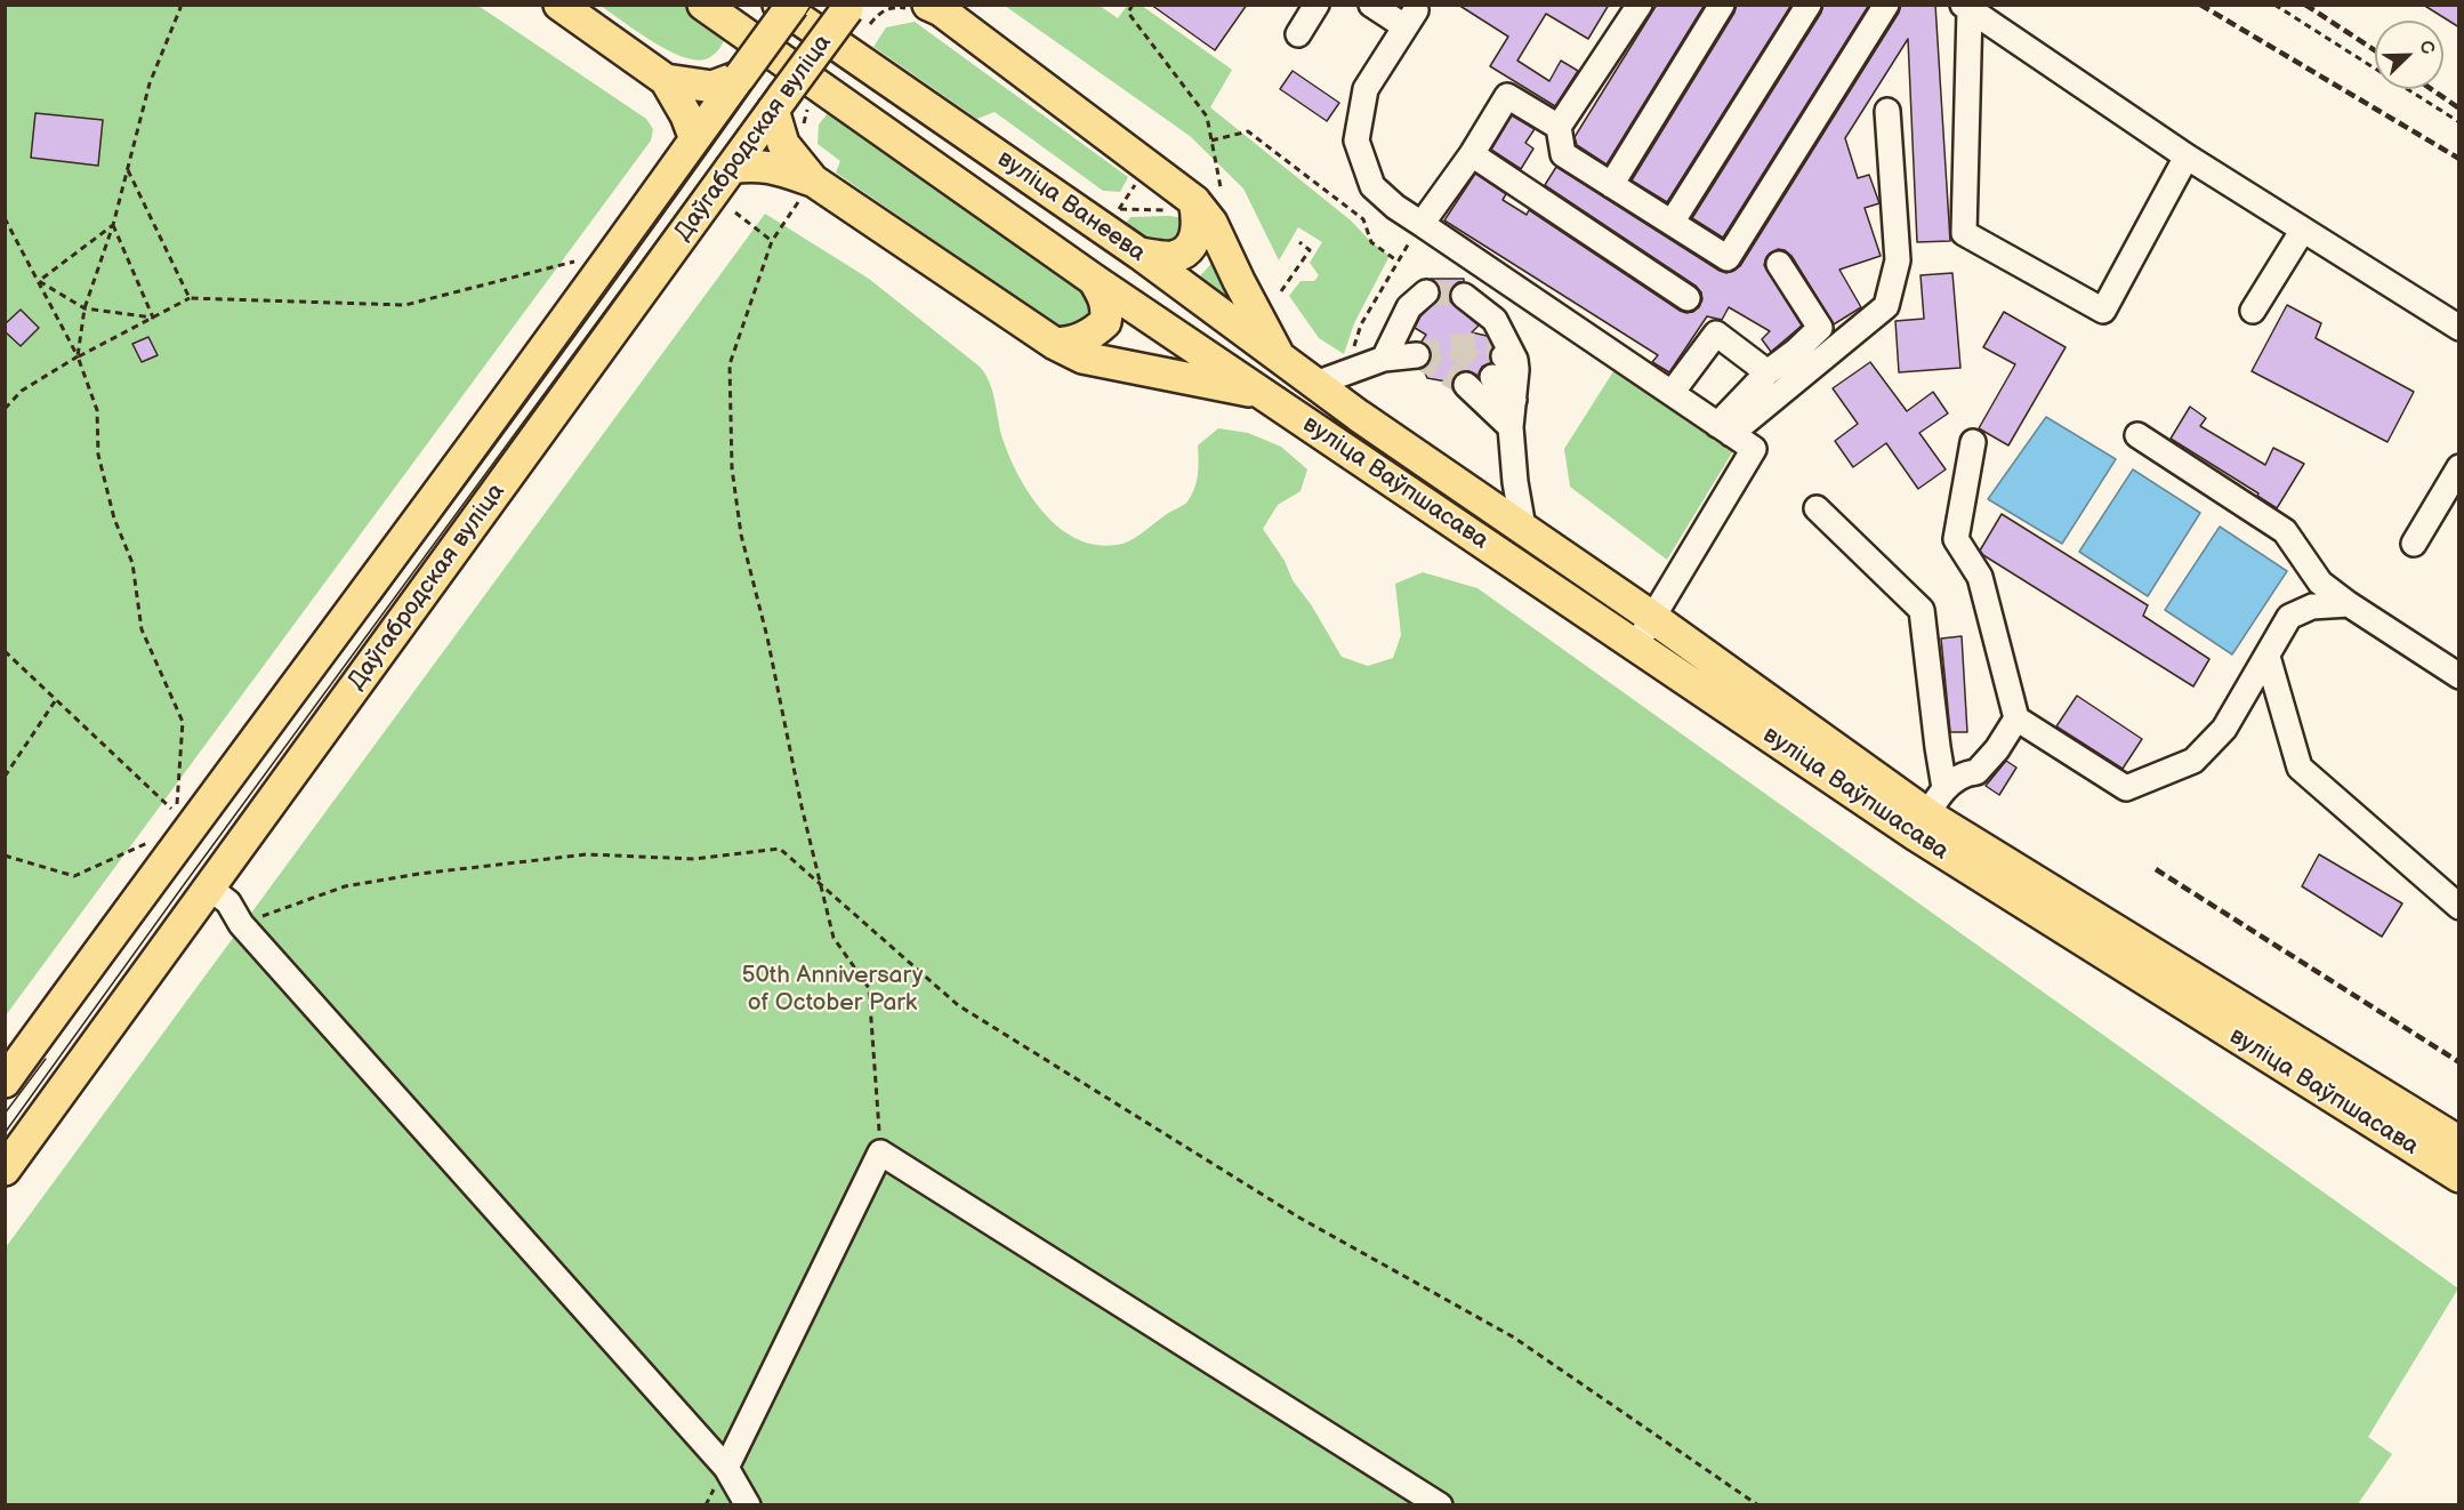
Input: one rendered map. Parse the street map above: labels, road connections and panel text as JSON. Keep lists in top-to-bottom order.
{
  "streets": {
    "main road": ["Даўгабродская вуліца", "вуліца Ванеева", "вуліца Ваўпшасава"]
  },
  "crossings": [
    ["вуліца Ванеева", "вуліца Ваўпшасава"]
  ],
  "parks": ["50th Anniversary of October Park"],
  "north": "top right"
}
